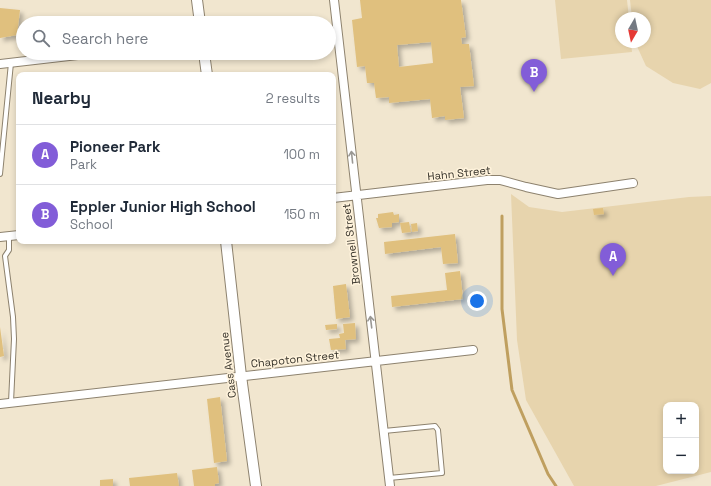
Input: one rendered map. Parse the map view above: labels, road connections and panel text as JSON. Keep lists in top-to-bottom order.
{
  "streets": {
    "street": [
      "Hahn Street",
      "Brownell Street",
      "Chapoton Street",
      "Cass Avenue"
    ]
  },
  "crossings": [
    ["Hahn Street", "Brownell Street"],
    ["Brownell Street", "Chapoton Street"],
    ["Chapoton Street", "Cass Avenue"]
  ],
  "one_way": ["Brownell Street"],
  "north": "bottom",
  "page": {
    "search": "Search here",
    "pins": ["B", "A"],
    "heading": ["Nearby", "2 results"],
    "list": [
      {
        "mark": "A",
        "name": "Pioneer Park",
        "note": "Park",
        "value": "100 m"
      },
      {
        "mark": "B",
        "name": "Eppler Junior High School",
        "note": "School",
        "value": "150 m"
      }
    ],
    "map_buttons": ["+", "−"]
  }
}
